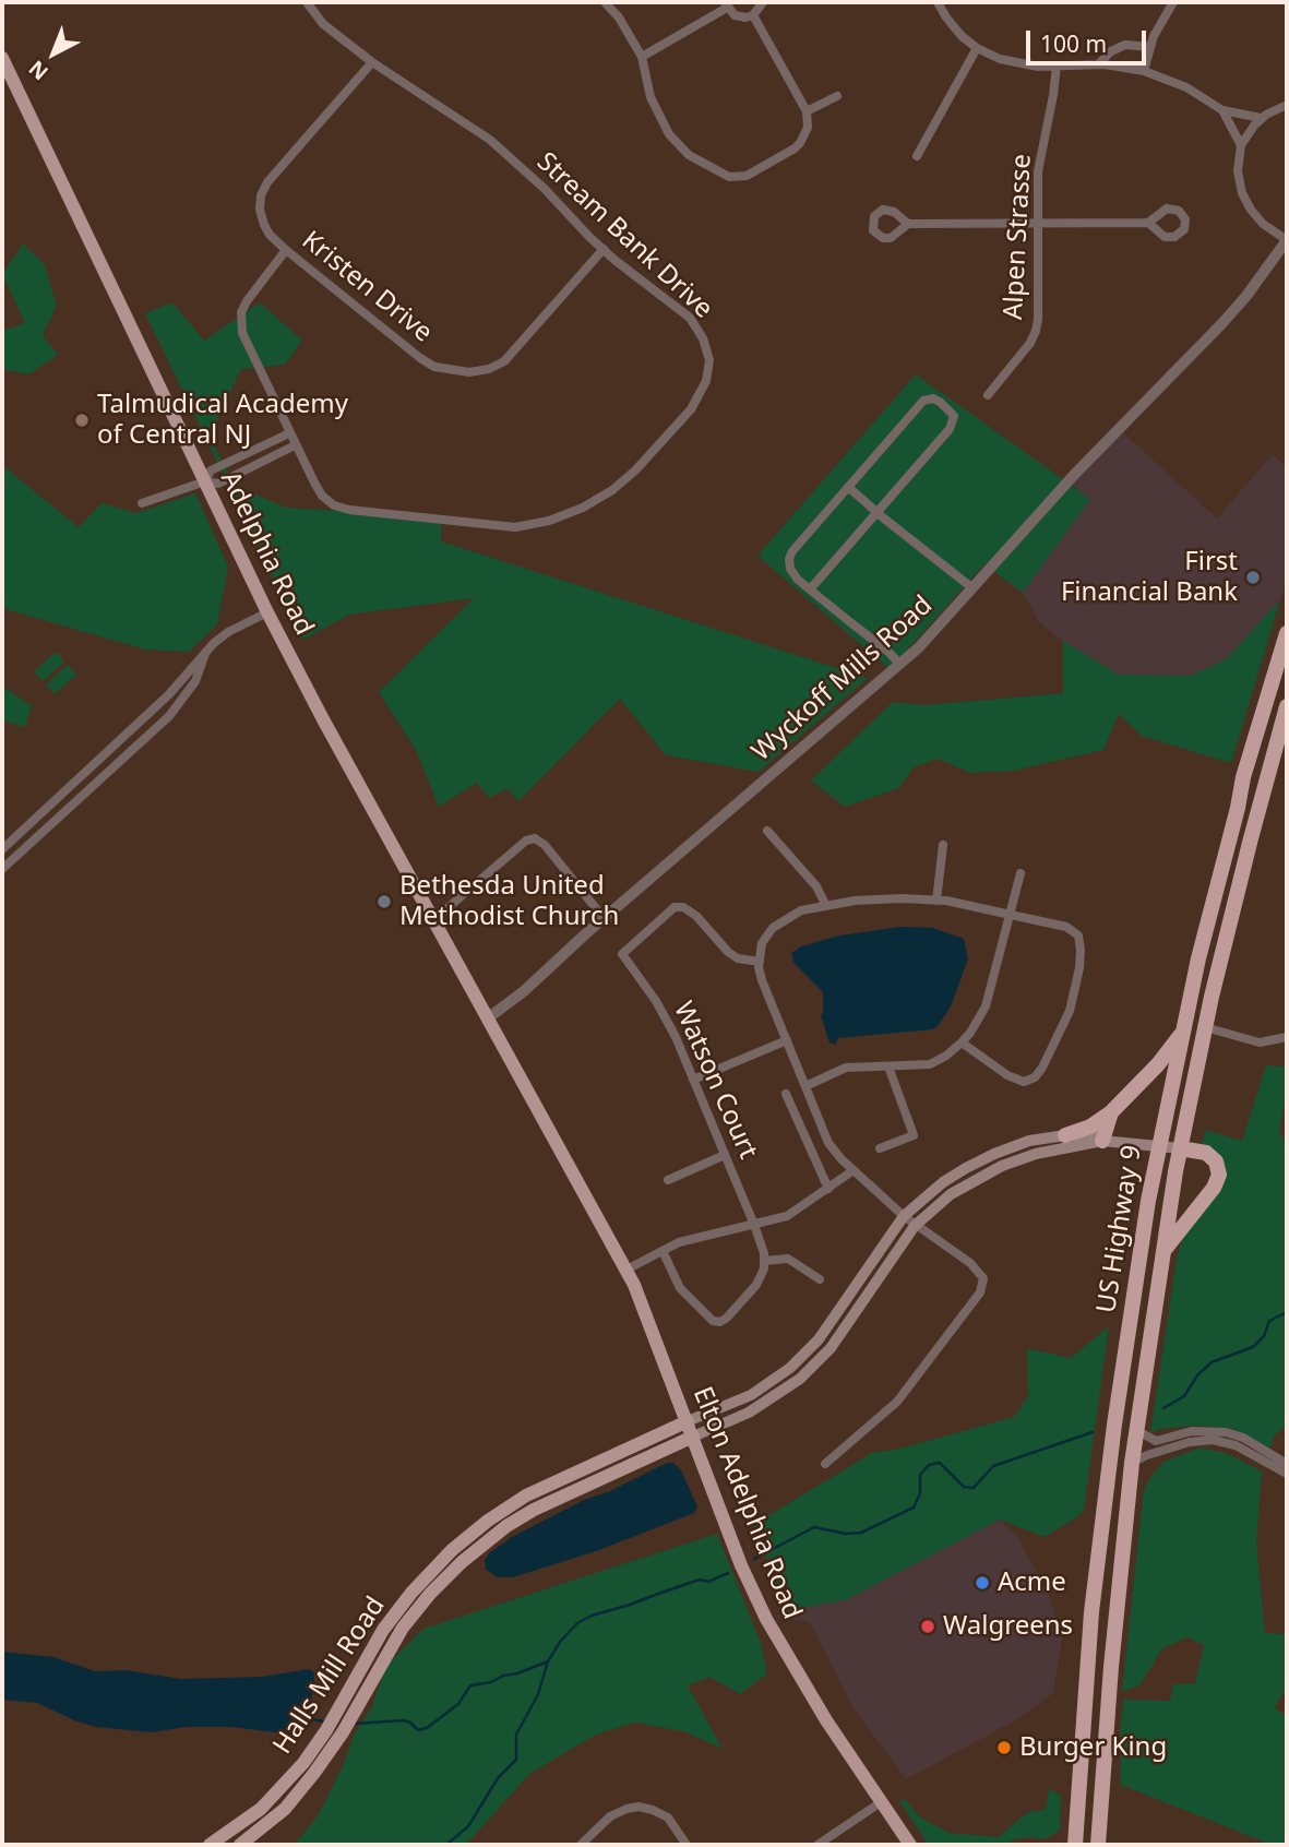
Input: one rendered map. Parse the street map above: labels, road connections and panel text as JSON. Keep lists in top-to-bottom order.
{
  "streets": {
    "highway": ["US Highway 9"],
    "main road": ["Adelphia Road", "Elton Adelphia Road", "Halls Mill Road"],
    "street": [
      "Stream Bank Drive",
      "Alpen Strasse",
      "Kristen Drive",
      "Wyckoff Mills Road",
      "Watson Court"
    ]
  },
  "crossings": [
    ["Stream Bank Drive", "Kristen Drive"],
    ["Adelphia Road", "Wyckoff Mills Road"],
    ["Adelphia Road", "Elton Adelphia Road"],
    ["Elton Adelphia Road", "Halls Mill Road"]
  ],
  "places": [
    "Talmudical Academy of Central NJ",
    "First Financial Bank",
    "Bethesda United Methodist Church",
    "Acme",
    "Walgreens",
    "Burger King"
  ],
  "scale_bar": "100 m",
  "north": "bottom left"
}
